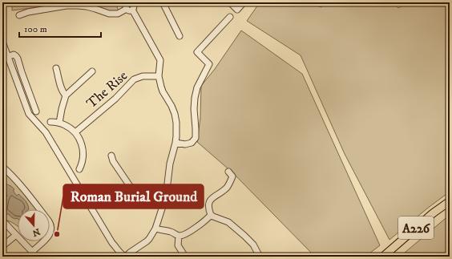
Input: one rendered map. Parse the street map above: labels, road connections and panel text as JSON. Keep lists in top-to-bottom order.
{
  "streets": {
    "main road": ["A226"],
    "street": ["The Rise"]
  },
  "places": ["Roman Burial Ground"],
  "scale_bar": "100 m",
  "north": "bottom"
}
